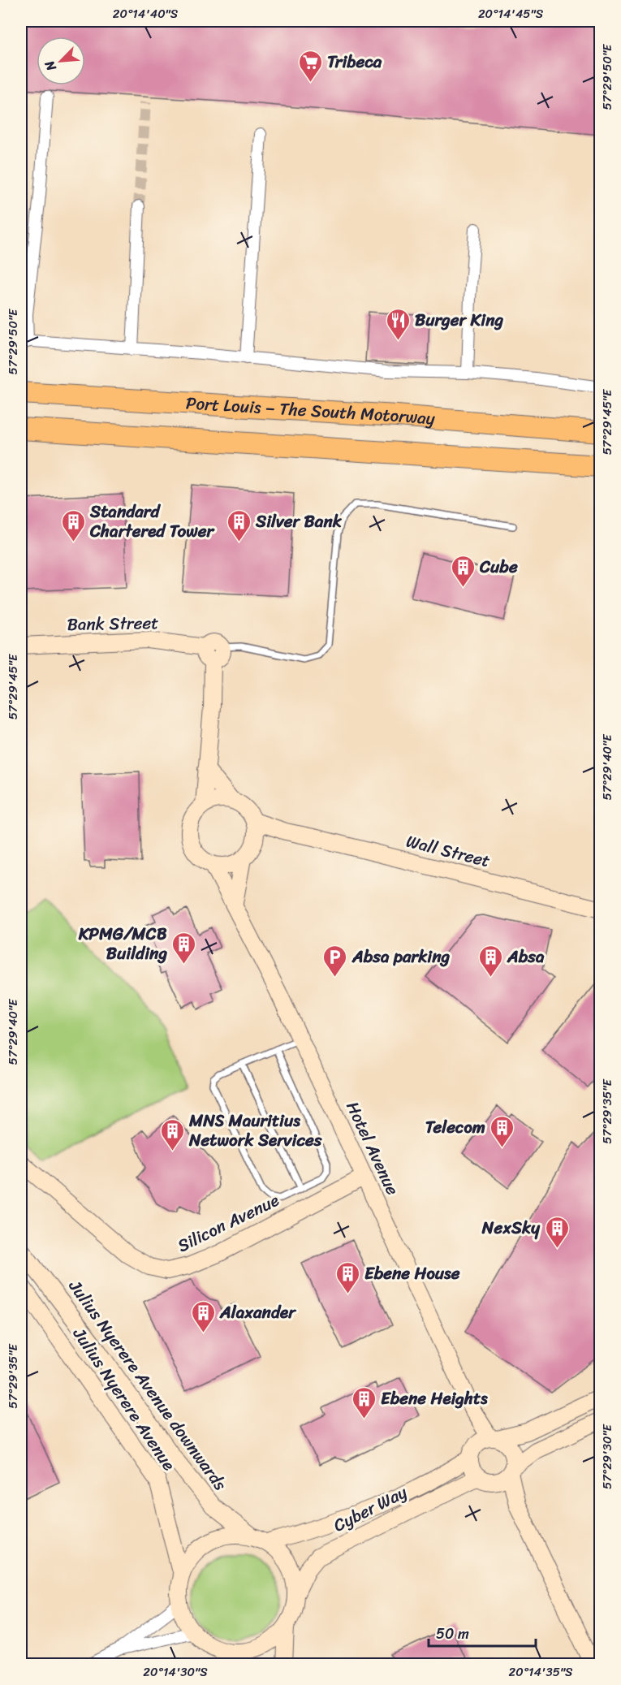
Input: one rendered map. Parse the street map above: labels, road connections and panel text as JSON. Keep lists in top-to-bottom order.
{
  "streets": {
    "highway": ["Port Louis – The South Motorway"],
    "street": [
      "Bank Street",
      "Wall Street",
      "Hotel Avenue",
      "Silicon Avenue",
      "Julius Nyerere Avenue downwards",
      "Julius Nyerere Avenue",
      "Cyber Way"
    ]
  },
  "crossings": [
    ["Wall Street", "Hotel Avenue"],
    ["Hotel Avenue", "Silicon Avenue"],
    ["Hotel Avenue", "Cyber Way"],
    ["Julius Nyerere Avenue downwards", "Julius Nyerere Avenue"],
    ["Julius Nyerere Avenue downwards", "Cyber Way"],
    ["Julius Nyerere Avenue", "Cyber Way"]
  ],
  "places": {
    "supermarket": ["Tribeca"],
    "restaurant": ["Burger King"],
    "building": [
      "Standard Chartered Tower",
      "Silver Bank",
      "Cube",
      "KPMG/MCB Building",
      "Absa",
      "Telecom",
      "MNS Mauritius Network Services",
      "NexSky",
      "Ebene House",
      "Alaxander",
      "Ebene Heights"
    ],
    "parking": ["Absa parking"]
  },
  "scale_bar": "50 m",
  "north": "bottom left",
  "coordinates": [
    "20°14'40\"S",
    "20°14'45\"S",
    "57°29'50\"E",
    "57°29'45\"E",
    "57°29'40\"E",
    "57°29'35\"E",
    "57°29'30\"E",
    "20°14'30\"S",
    "20°14'35\"S"
  ]
}
